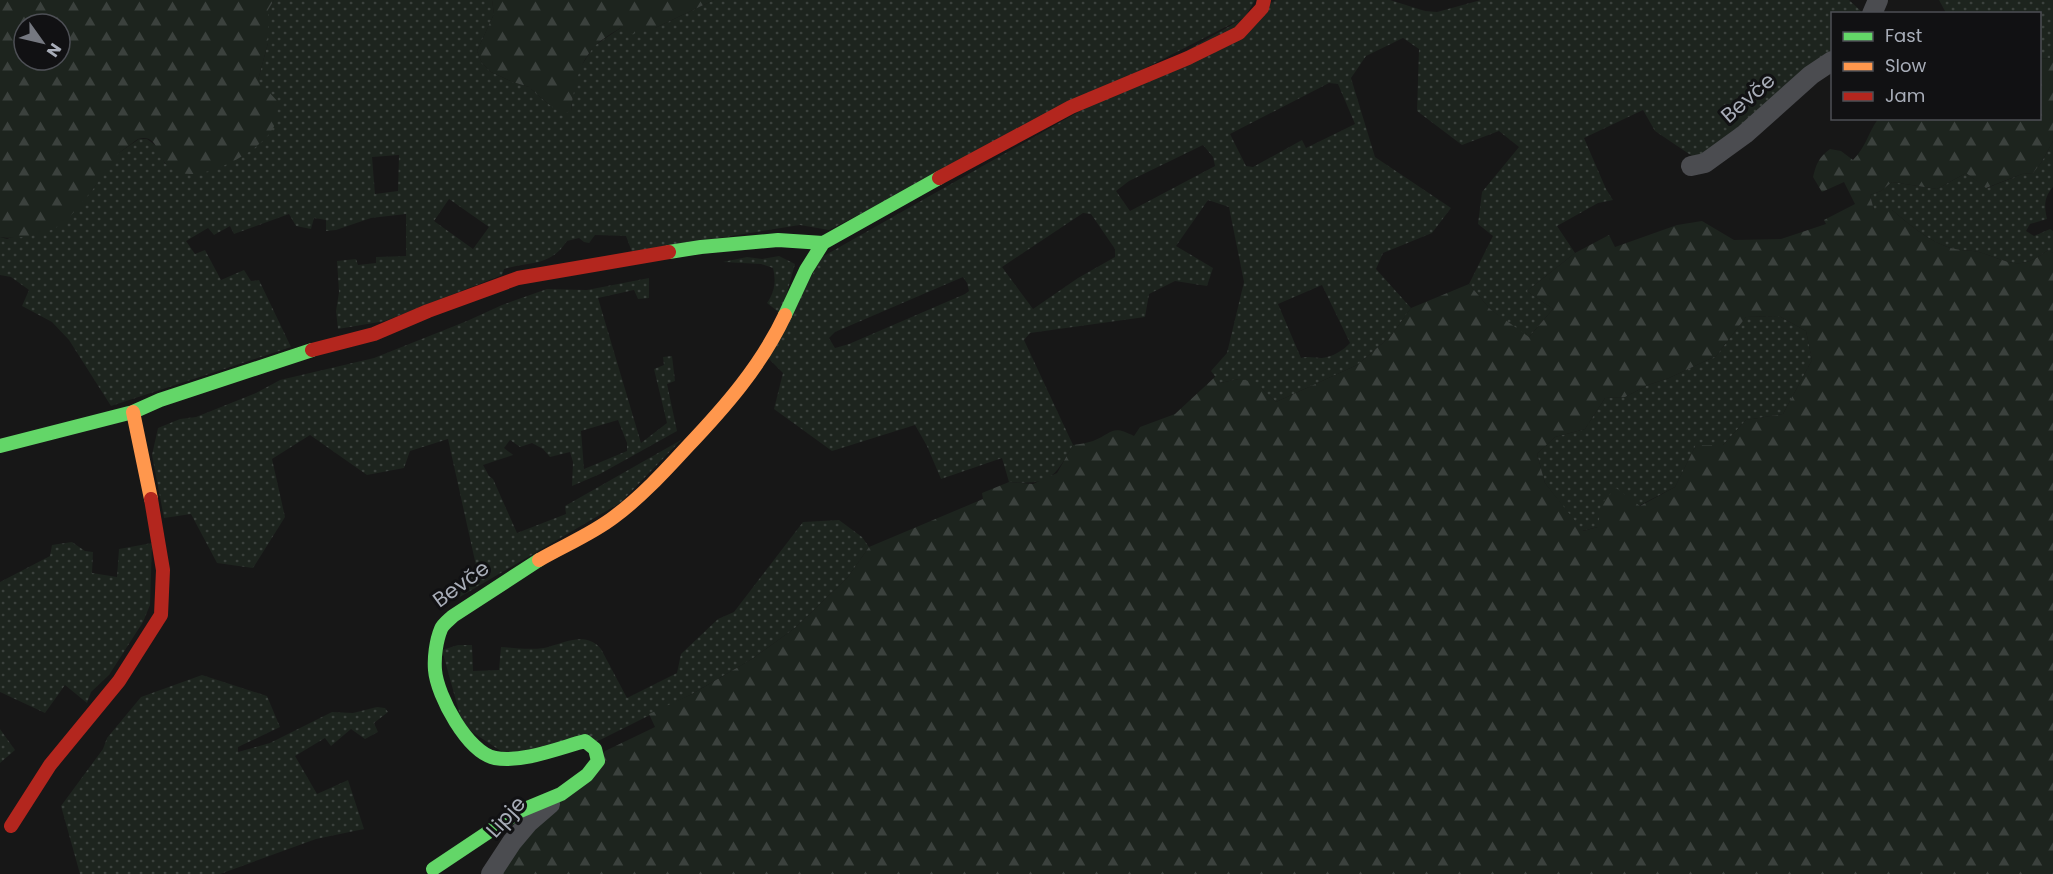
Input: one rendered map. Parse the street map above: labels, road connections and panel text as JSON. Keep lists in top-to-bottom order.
{
  "streets": {
    "street": ["Bevče", "Lipje"]
  },
  "crossings": [
    ["Bevče", "Lipje"]
  ],
  "legend": ["Fast", "Slow", "Jam"],
  "north": "bottom right"
}
